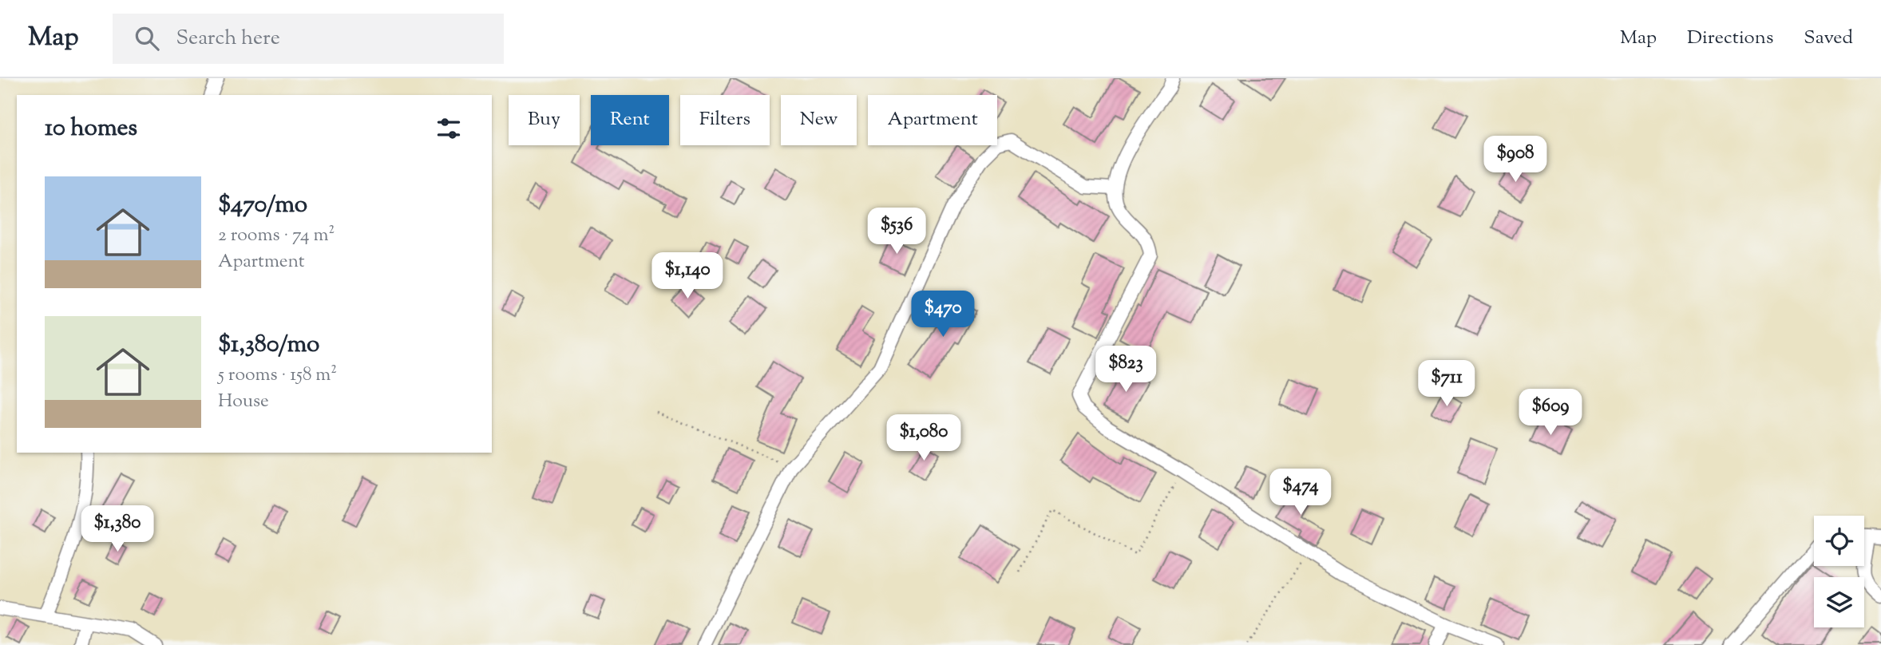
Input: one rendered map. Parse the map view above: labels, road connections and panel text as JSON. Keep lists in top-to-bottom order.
{
  "page": {
    "header": "Map",
    "search": "Search here",
    "nav": ["Map", "Directions", "Saved"],
    "chip": [
      "Buy",
      "Rent",
      "Filters",
      "New",
      "Apartment"
    ],
    "heading": "10 homes",
    "price": [
      "$908",
      "$536",
      "$1,140",
      "$470",
      "$823",
      "$711",
      "$609",
      "$1,080",
      "$474",
      "$1,380"
    ],
    "list": [
      {
        "name": "$470/mo",
        "note": "2 rooms · 74 m² · Apartment"
      },
      {
        "name": "$1,380/mo",
        "note": "5 rooms · 158 m² · House"
      }
    ]
  }
}
